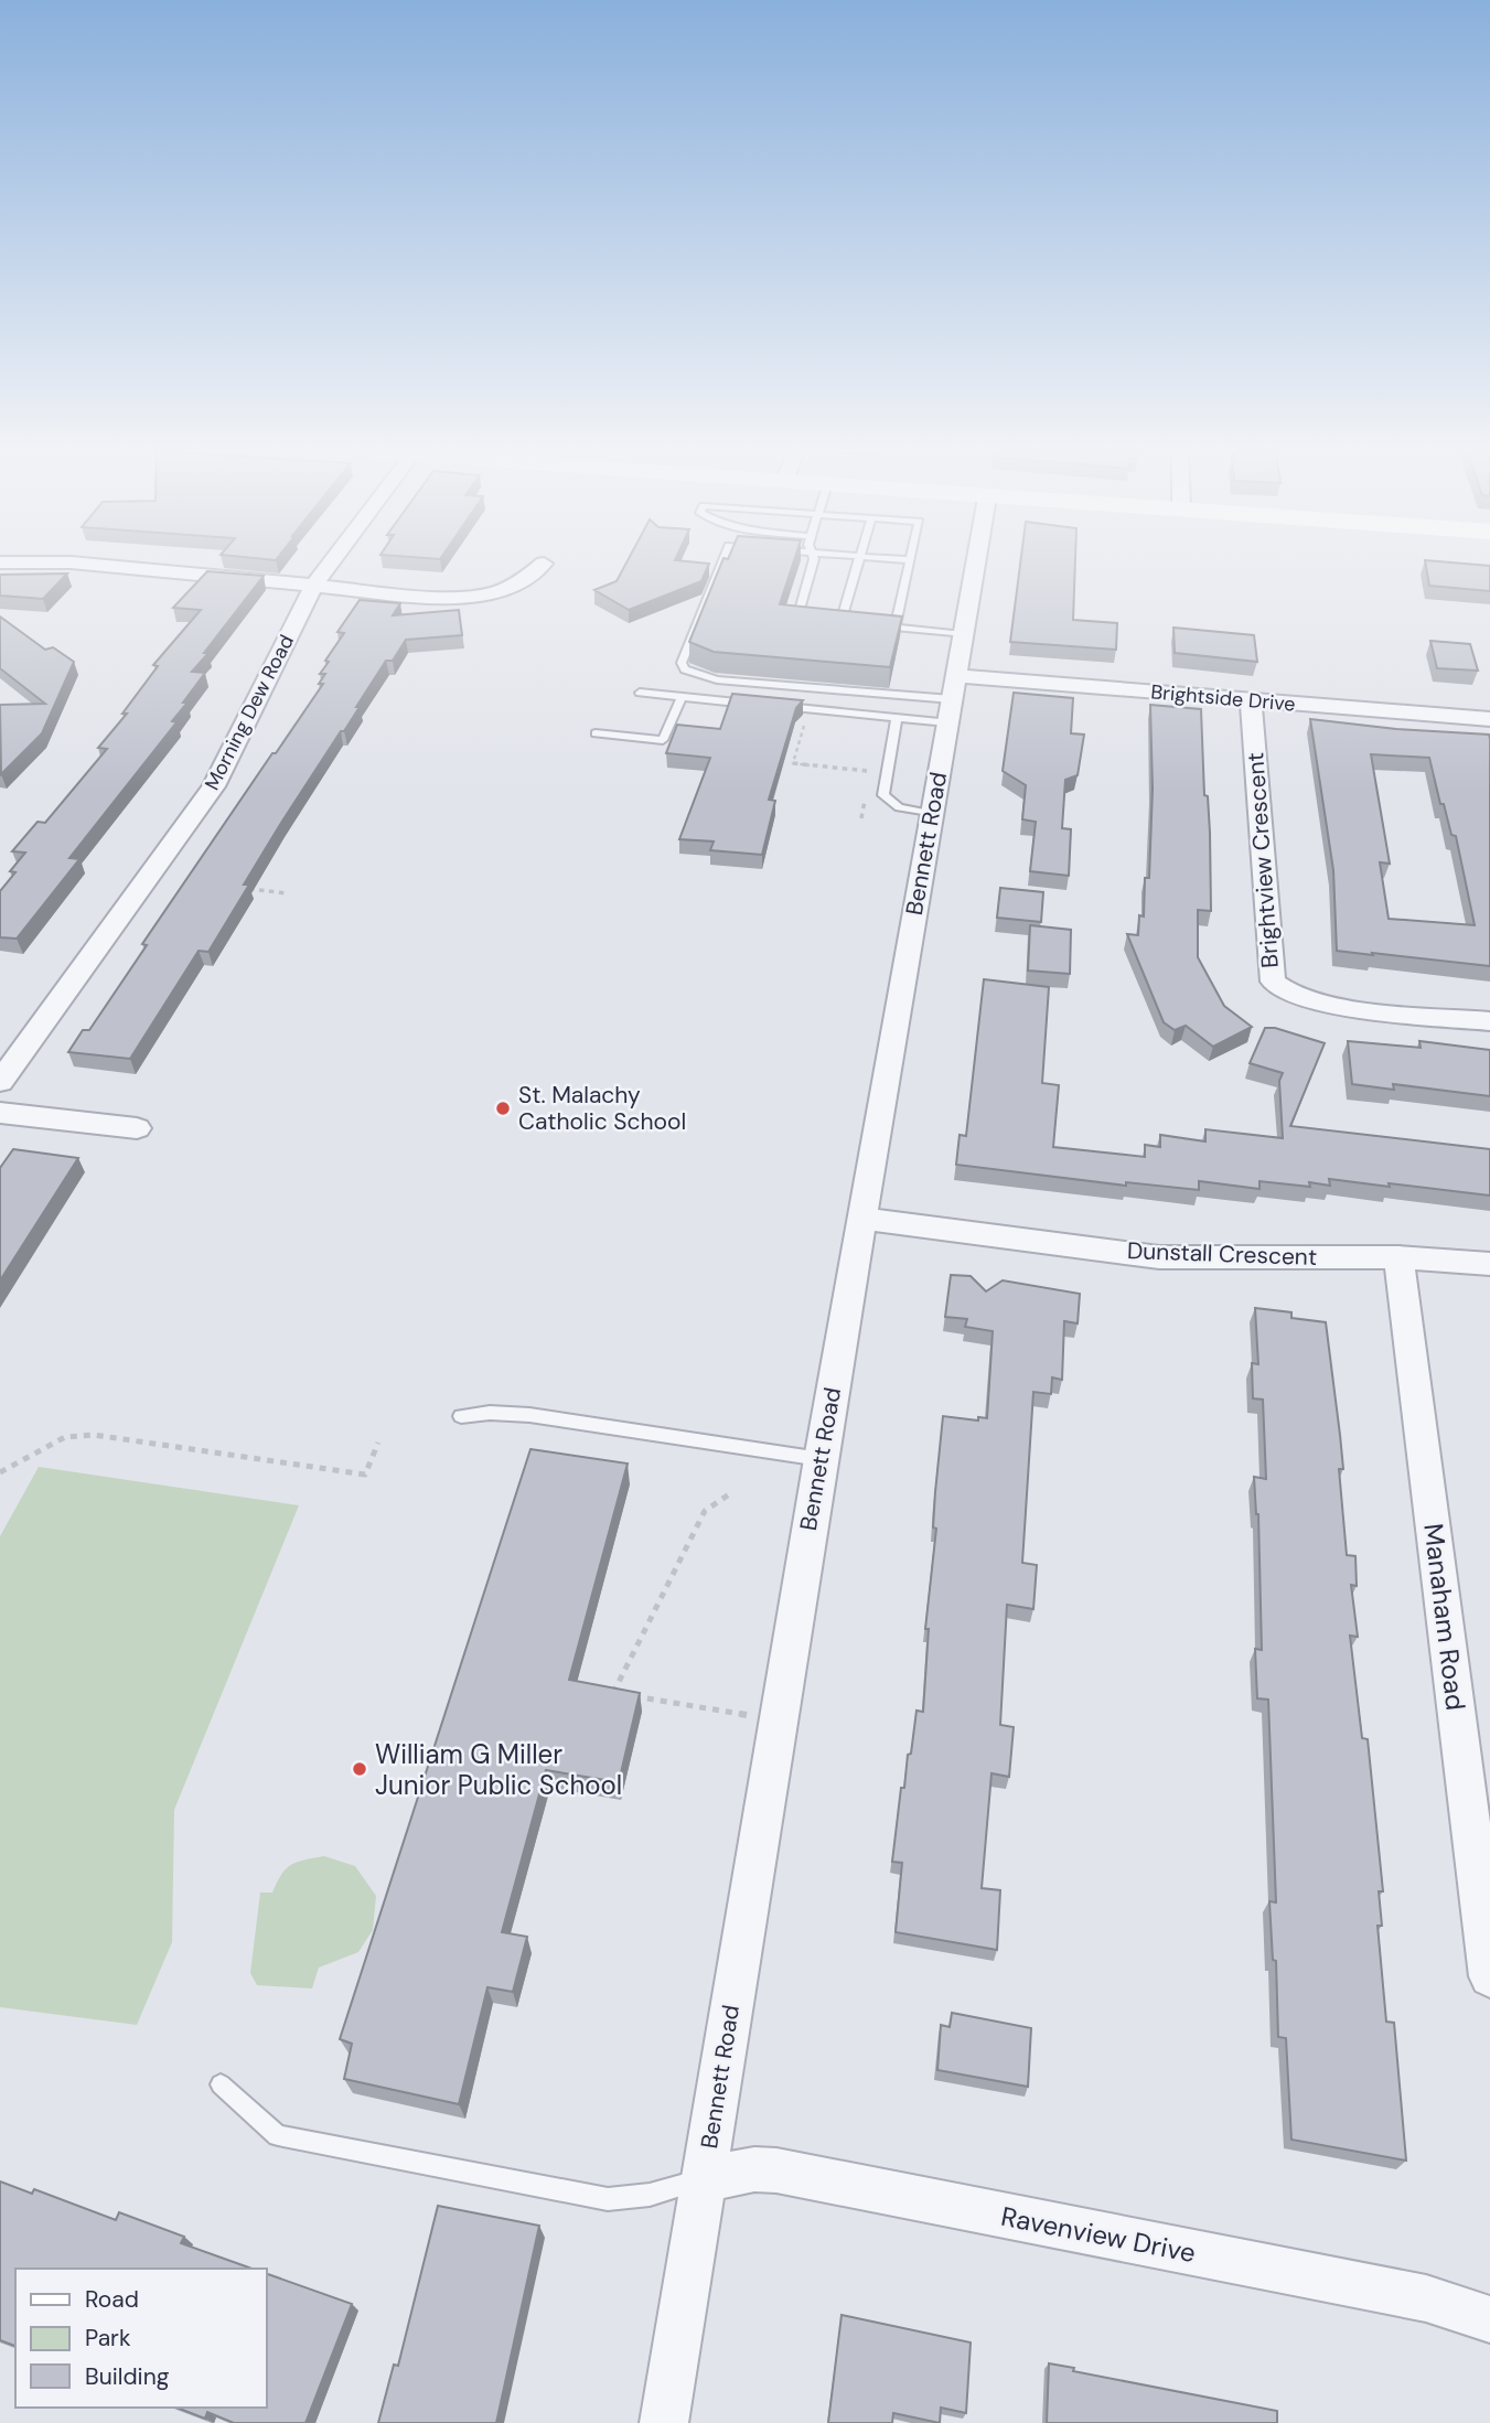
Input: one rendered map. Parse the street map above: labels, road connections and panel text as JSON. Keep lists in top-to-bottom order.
{
  "streets": {
    "street": [
      "Brightside Drive",
      "Morning Dew Road",
      "Bennett Road",
      "Brightview Crescent",
      "Dunstall Crescent",
      "Manaham Road",
      "Ravenview Drive"
    ]
  },
  "crossings": [
    ["Brightside Drive", "Bennett Road"],
    ["Brightside Drive", "Brightview Crescent"],
    ["Bennett Road", "Dunstall Crescent"],
    ["Bennett Road", "Ravenview Drive"],
    ["Dunstall Crescent", "Manaham Road"]
  ],
  "places": ["St. Malachy Catholic School", "William G Miller Junior Public School"],
  "legend": ["Road", "Park", "Building"]
}
